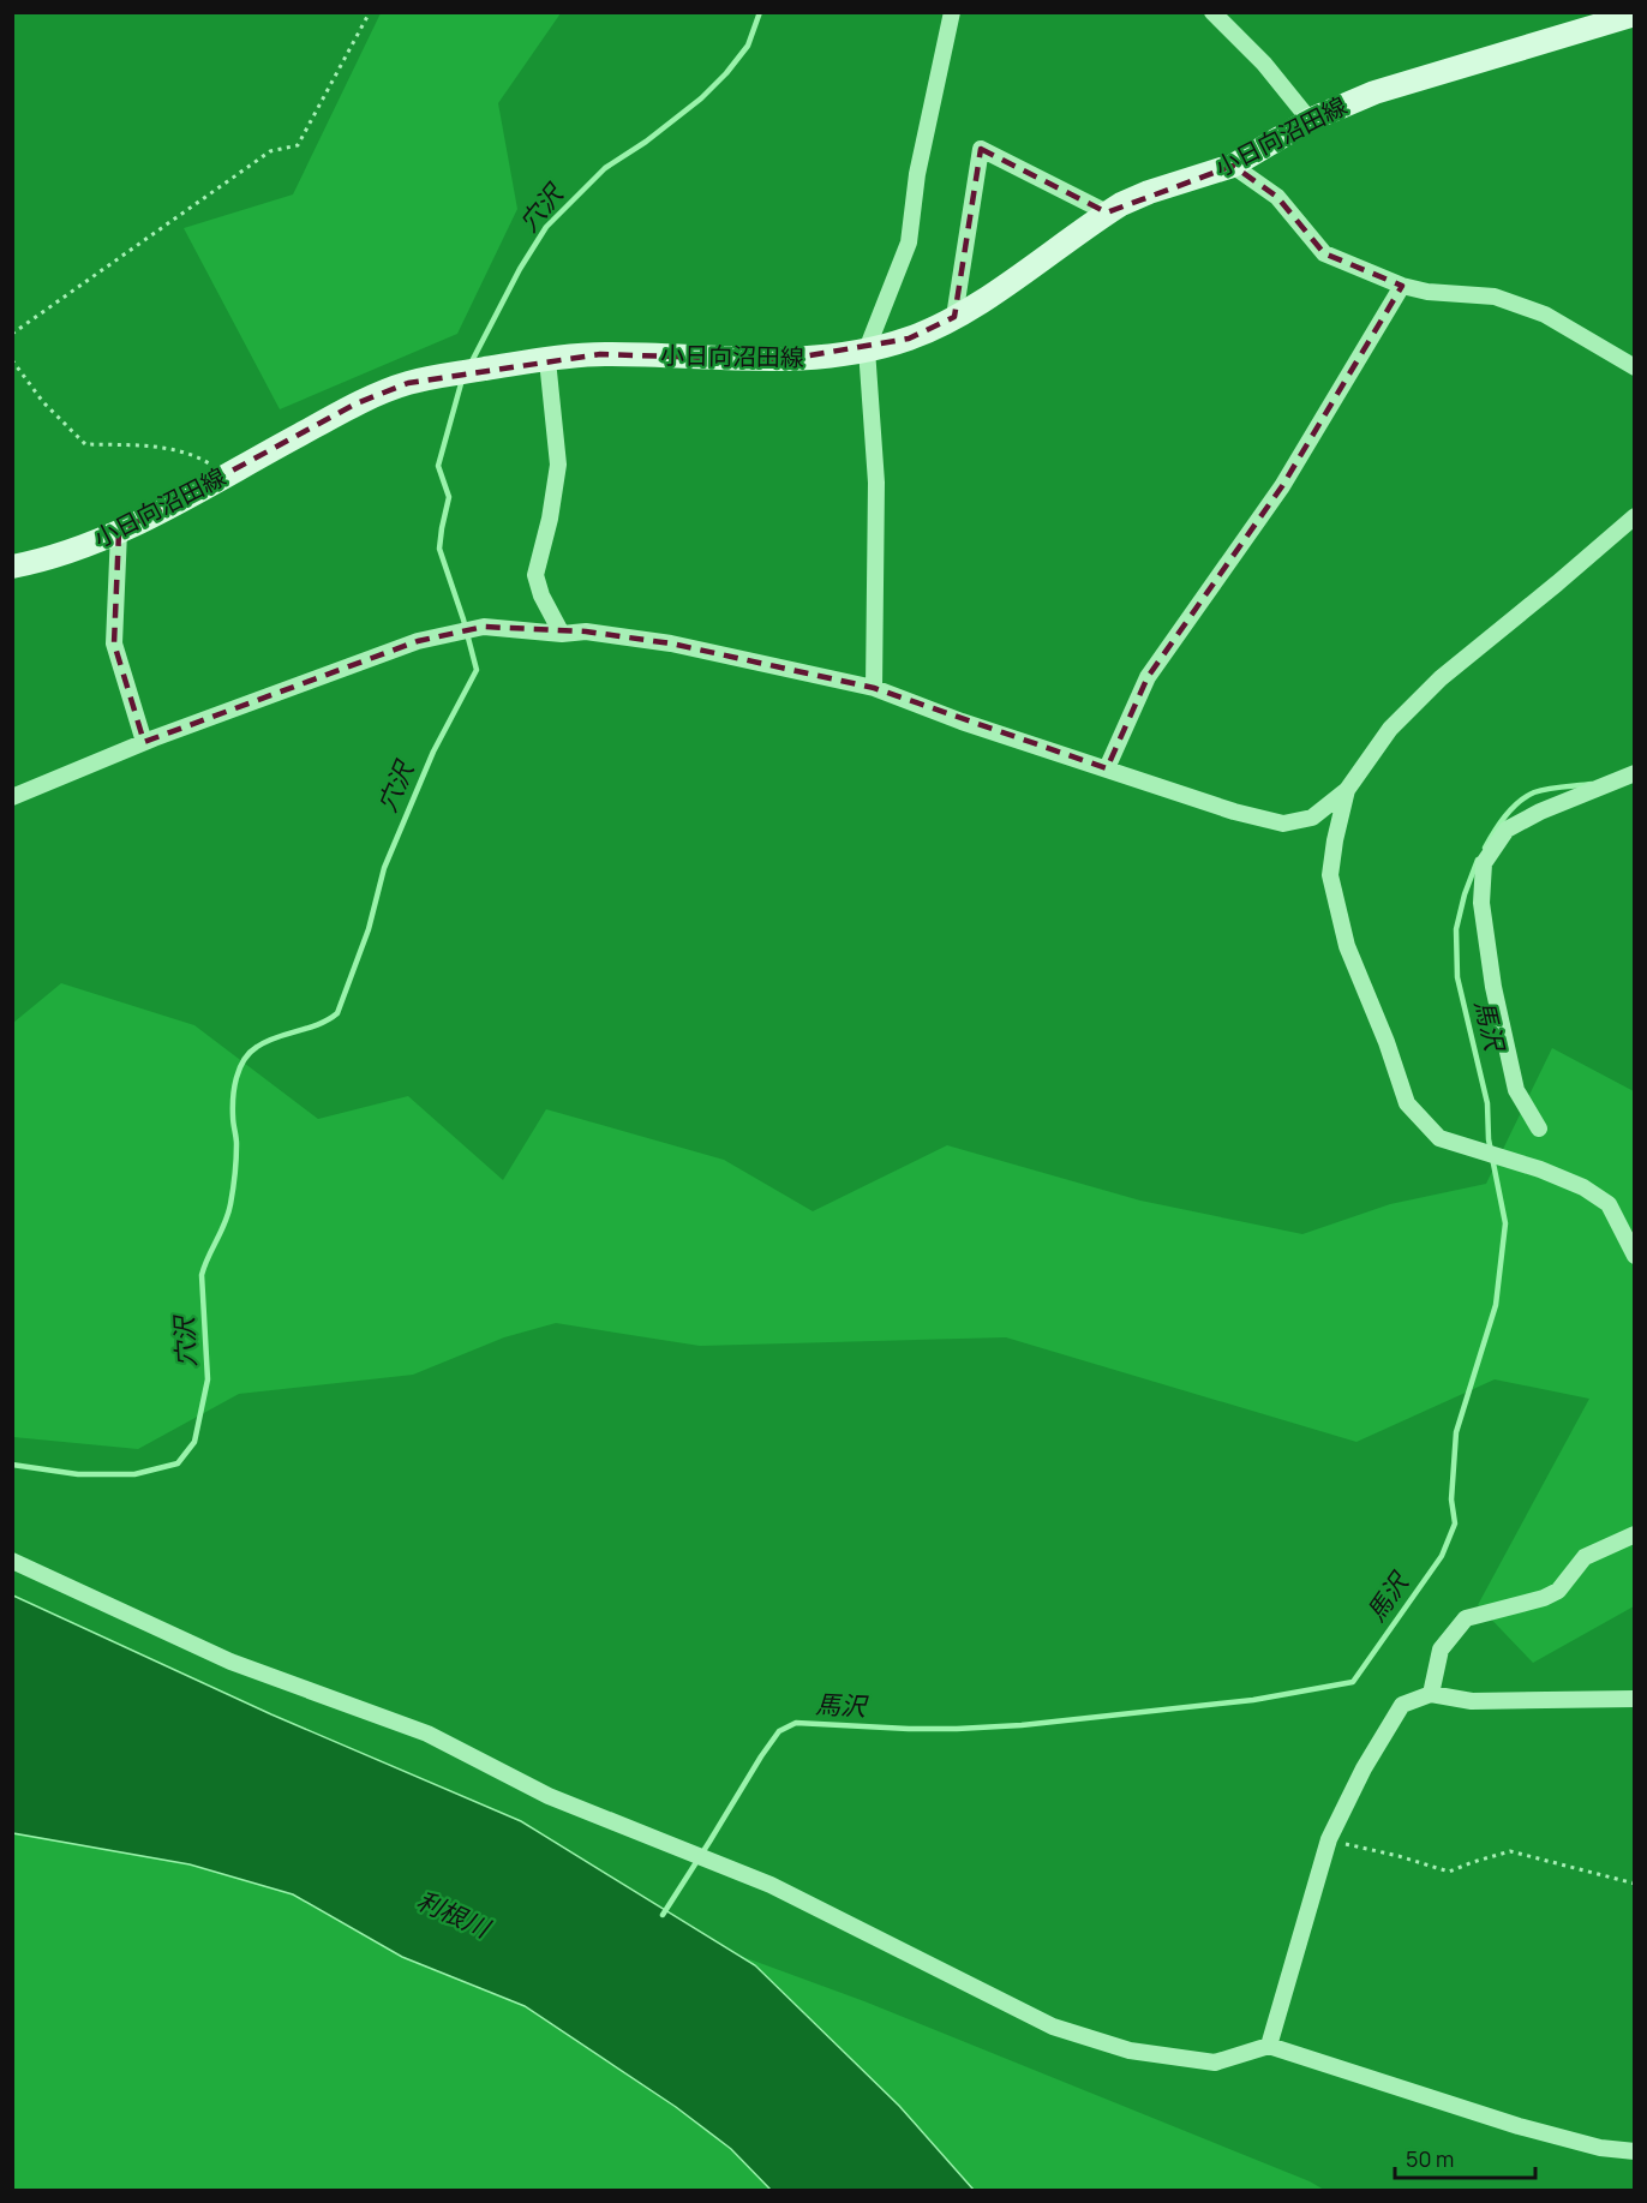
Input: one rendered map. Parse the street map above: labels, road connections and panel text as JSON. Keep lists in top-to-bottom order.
{
  "streets": {
    "main road": ["小日向沼田線"]
  },
  "water": ["穴沢", "馬沢", "利根川"],
  "scale_bar": "50 m"
}
